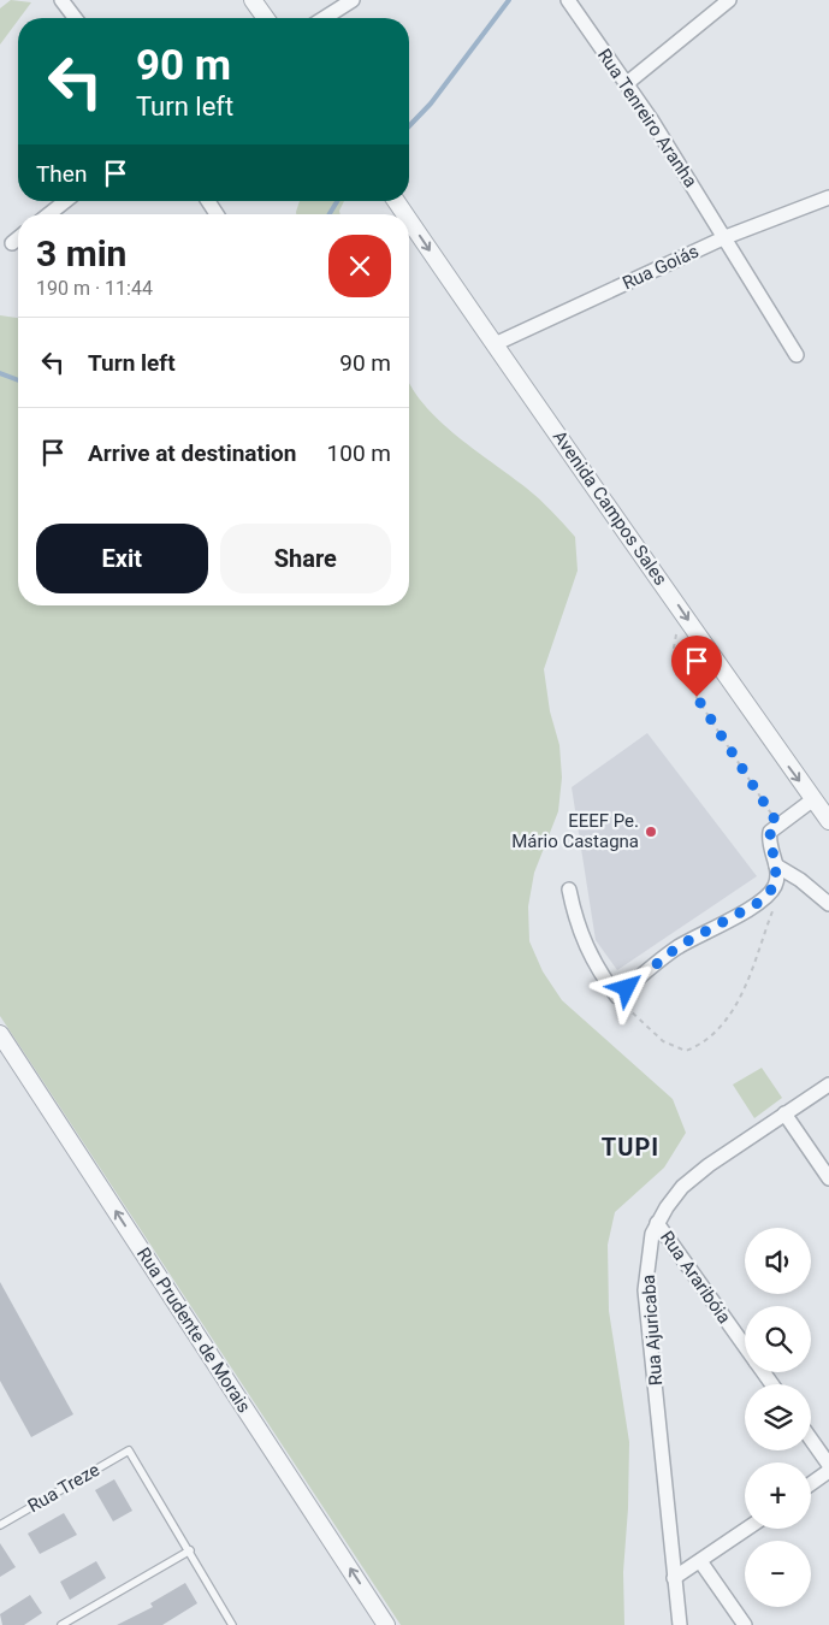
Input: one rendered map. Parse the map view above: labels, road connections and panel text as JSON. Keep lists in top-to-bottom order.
{
  "streets": {
    "street": [
      "Rua Tenreiro Aranha",
      "Rua Goiás",
      "Avenida Campos Sales",
      "Rua Araribóia",
      "Rua Prudente de Morais",
      "Rua Ajuricaba"
    ],
    "lane": ["Rua Treze"]
  },
  "crossings": [
    ["Rua Tenreiro Aranha", "Rua Goiás"],
    ["Rua Goiás", "Avenida Campos Sales"],
    ["Rua Araribóia", "Rua Ajuricaba"]
  ],
  "one_way": ["Avenida Campos Sales", "Rua Prudente de Morais"],
  "districts": ["TUPI"],
  "places": ["EEEF Pe. Mário Castagna"],
  "page": {
    "turn": ["90 m", "Turn left"],
    "then": "Then",
    "heading": ["3 min", "190 m · 11:44"],
    "list": [
      {
        "name": "Turn left",
        "value": "90 m"
      },
      {
        "name": "Arrive at destination",
        "value": "100 m"
      }
    ],
    "buttons": ["Exit", "Share"],
    "map_buttons": ["+", "−"]
  }
}
